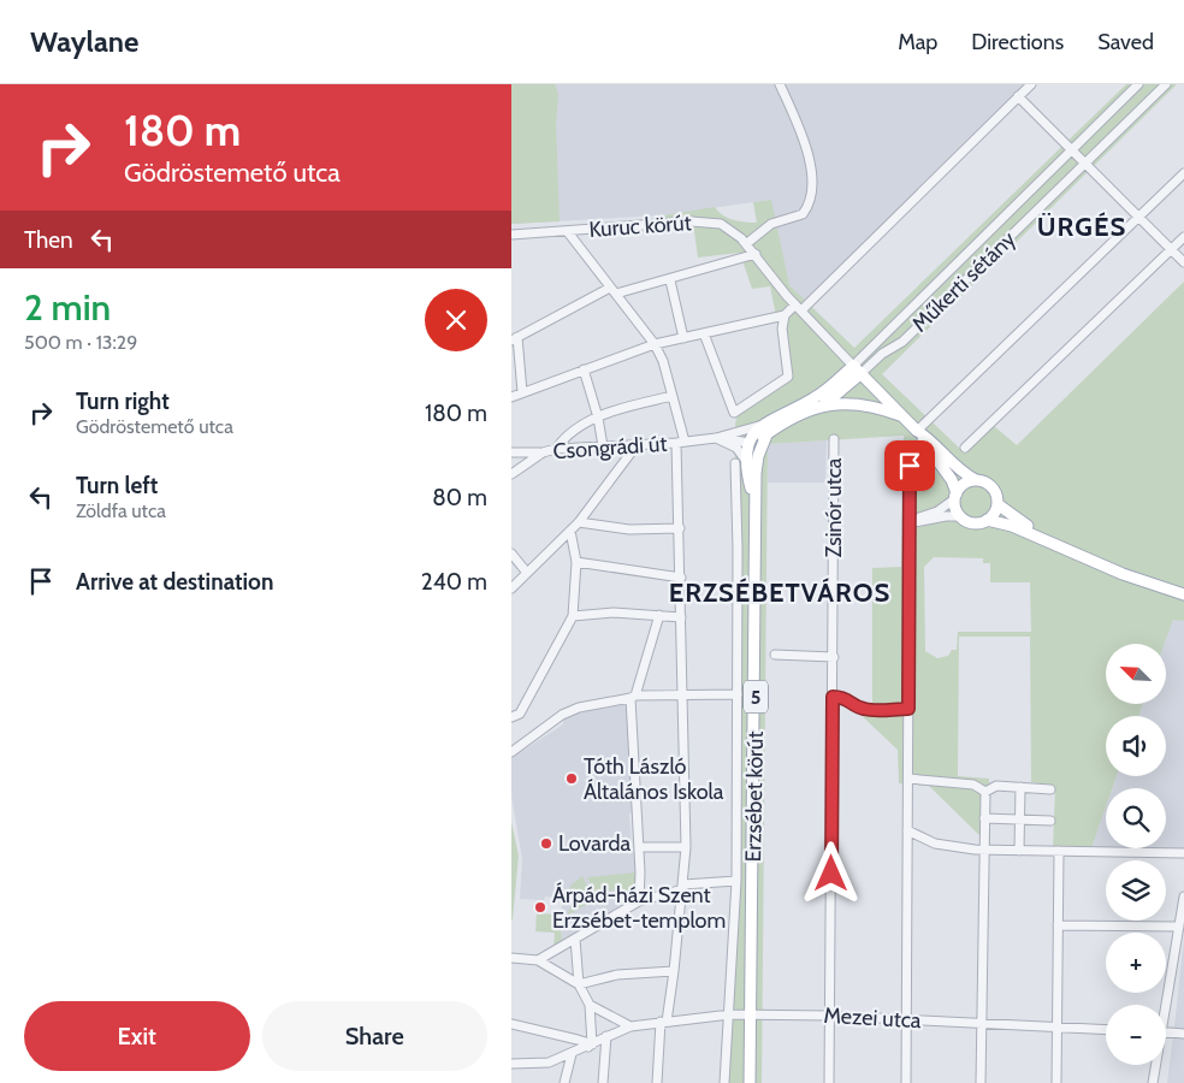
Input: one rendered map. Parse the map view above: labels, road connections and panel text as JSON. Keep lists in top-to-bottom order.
{
  "streets": {
    "main road": ["5", "Erzsébet körút"],
    "street": [
      "Kuruc körút",
      "Műkerti sétány",
      "Csongrádi út",
      "Zsinór utca",
      "Mezei utca"
    ]
  },
  "crossings": [
    ["Kuruc körút", "Műkerti sétány"],
    ["Csongrádi út", "Erzsébet körút"],
    ["Zsinór utca", "Mezei utca"],
    ["5", "Erzsébet körút"],
    ["5", "Mezei utca"],
    ["Erzsébet körút", "Mezei utca"]
  ],
  "districts": ["ÜRGÉS", "ERZSÉBETVÁROS"],
  "places": ["Tóth László Általános Iskola", "Lovarda", "Árpád-házi Szent Erzsébet-templom"],
  "north": "top left",
  "page": {
    "header": "Waylane",
    "nav": ["Map", "Directions", "Saved"],
    "turn": ["180 m", "Gödröstemető utca"],
    "then": "Then",
    "heading": ["2 min", "500 m · 13:29"],
    "list": [
      {
        "name": "Turn right",
        "note": "Gödröstemető utca",
        "value": "180 m"
      },
      {
        "name": "Turn left",
        "note": "Zöldfa utca",
        "value": "80 m"
      },
      {
        "name": "Arrive at destination",
        "value": "240 m"
      }
    ],
    "map_buttons": ["+", "−"],
    "buttons": ["Exit", "Share"]
  }
}
